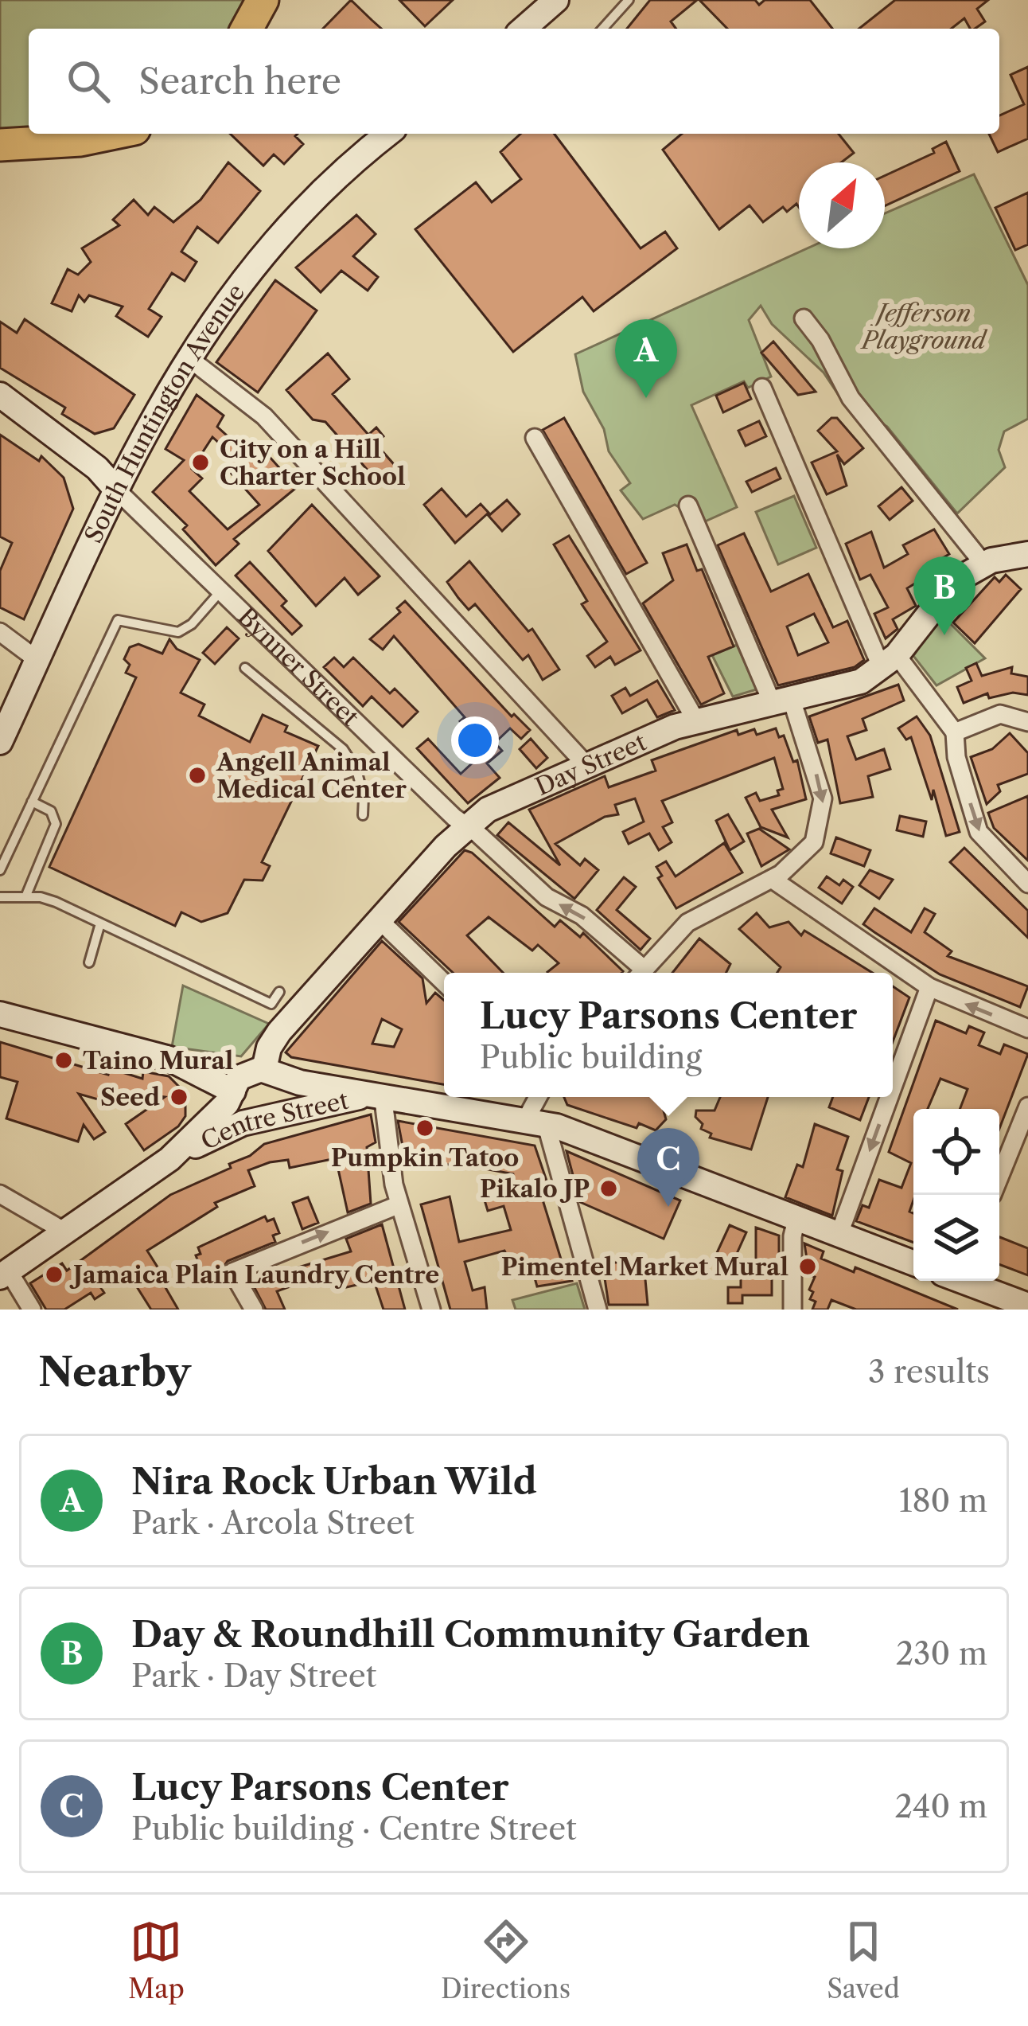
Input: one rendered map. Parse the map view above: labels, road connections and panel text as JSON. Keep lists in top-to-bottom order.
{
  "streets": {
    "main road": [
      "South Huntington Avenue",
      "Bynner Street",
      "Day Street",
      "Centre Street"
    ]
  },
  "crossings": [
    ["South Huntington Avenue", "Bynner Street"],
    ["Bynner Street", "Day Street"],
    ["Day Street", "Centre Street"]
  ],
  "parks": ["Jefferson Playground"],
  "places": [
    "City on a Hill Charter School",
    "Angell Animal Medical Center",
    "Taino Mural",
    "Seed",
    "Pumpkin Tatoo",
    "Pikalo JP",
    "Pimentel Market Mural",
    "Jamaica Plain Laundry Centre"
  ],
  "north": "top right",
  "page": {
    "search": "Search here",
    "pins": ["A", "B", "C"],
    "popup": ["Lucy Parsons Center", "Public building"],
    "heading": ["Nearby", "3 results"],
    "list": [
      {
        "mark": "A",
        "name": "Nira Rock Urban Wild",
        "note": "Park · Arcola Street",
        "value": "180 m"
      },
      {
        "mark": "B",
        "name": "Day & Roundhill Community Garden",
        "note": "Park · Day Street",
        "value": "230 m"
      },
      {
        "mark": "C",
        "name": "Lucy Parsons Center",
        "note": "Public building · Centre Street",
        "value": "240 m"
      }
    ],
    "nav": ["Map", "Directions", "Saved"]
  }
}
